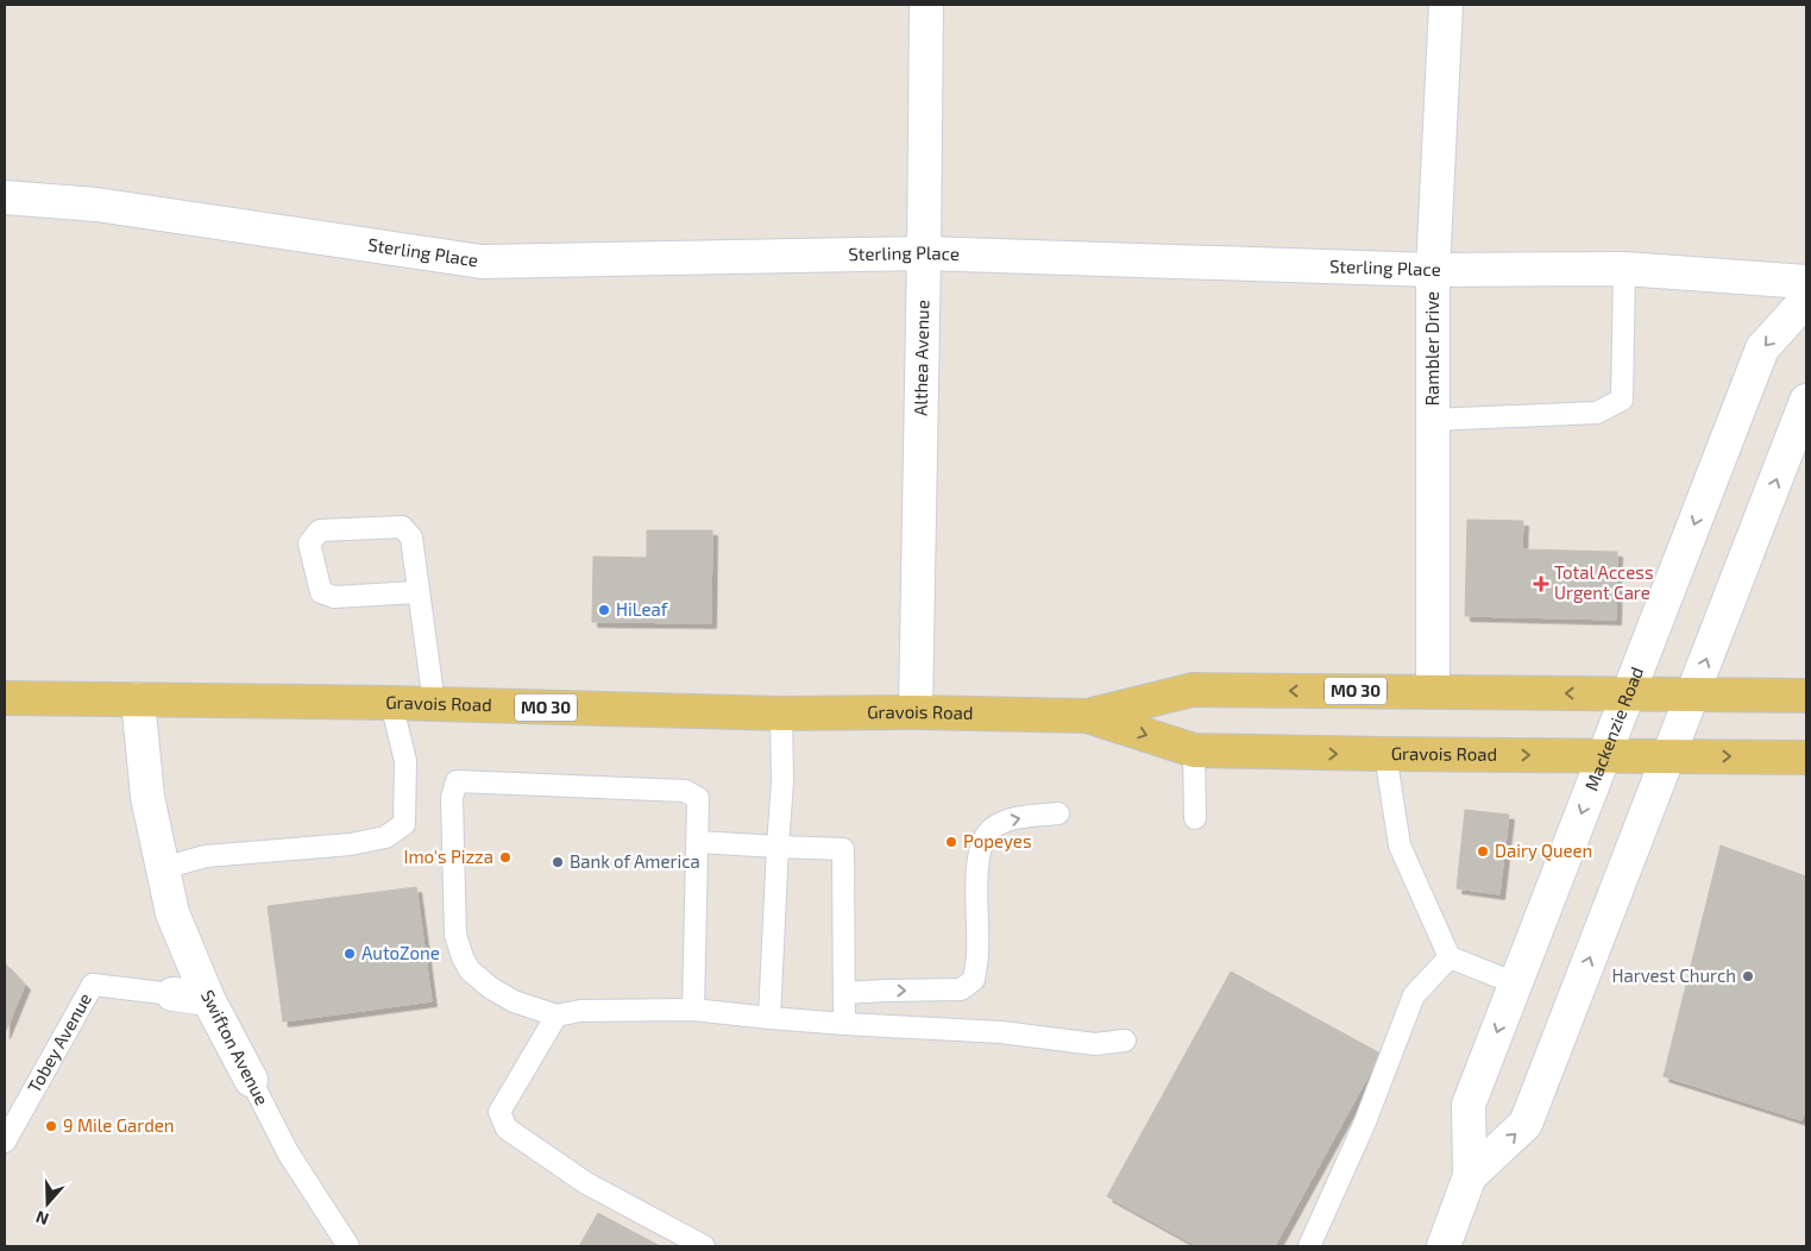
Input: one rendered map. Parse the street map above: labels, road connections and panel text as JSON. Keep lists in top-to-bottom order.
{
  "streets": {
    "main road": ["MO 30", "Gravois Road"],
    "street": [
      "Sterling Place",
      "Rambler Drive",
      "Althea Avenue",
      "Mackenzie Road",
      "Tobey Avenue",
      "Swifton Avenue"
    ]
  },
  "crossings": [
    ["Sterling Place", "Rambler Drive"],
    ["Sterling Place", "Althea Avenue"],
    ["Rambler Drive", "Gravois Road"],
    ["Althea Avenue", "Gravois Road"],
    ["Gravois Road", "Mackenzie Road"],
    ["Gravois Road", "Swifton Avenue"],
    ["Tobey Avenue", "Swifton Avenue"]
  ],
  "places": {
    "health": ["Total Access Urgent Care"],
    "other": [
      "HiLeaf",
      "Popeyes",
      "Dairy Queen",
      "Imo's Pizza",
      "Bank of America",
      "AutoZone",
      "Harvest Church",
      "9 Mile Garden"
    ]
  },
  "north": "bottom"
}
